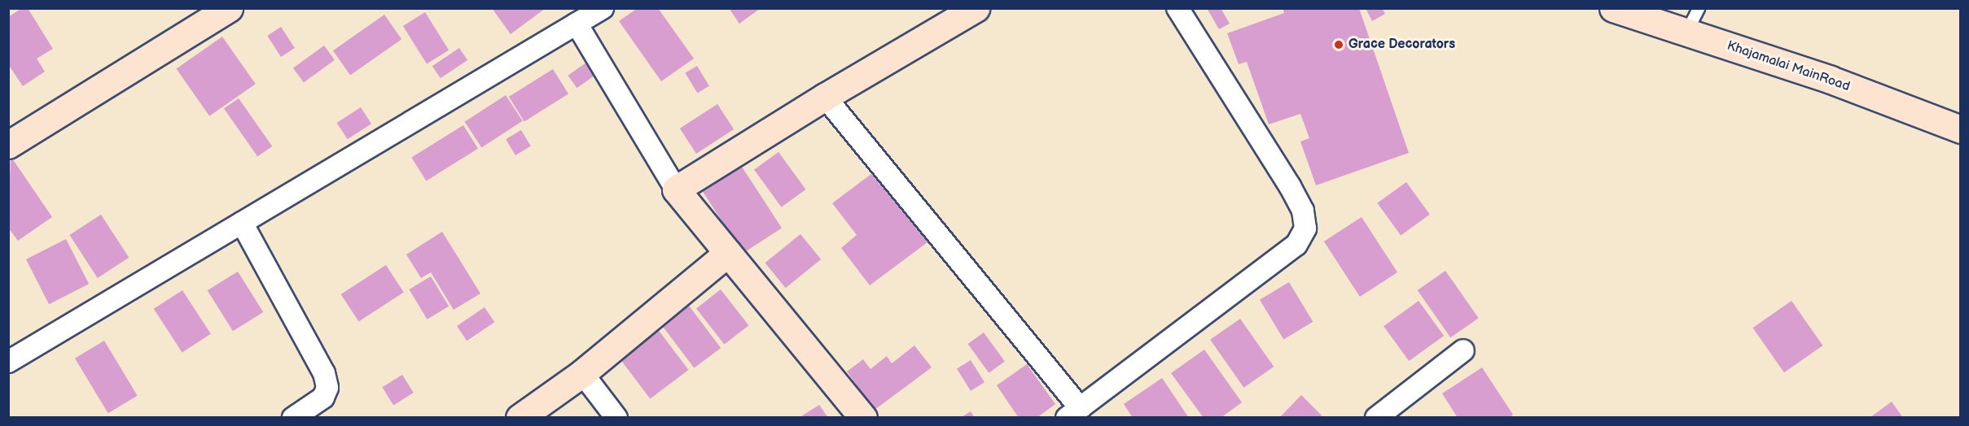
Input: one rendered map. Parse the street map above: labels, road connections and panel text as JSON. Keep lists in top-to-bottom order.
{
  "streets": {
    "street": ["Khajamalai MainRoad"]
  },
  "places": ["Grace Decorators"]
}
